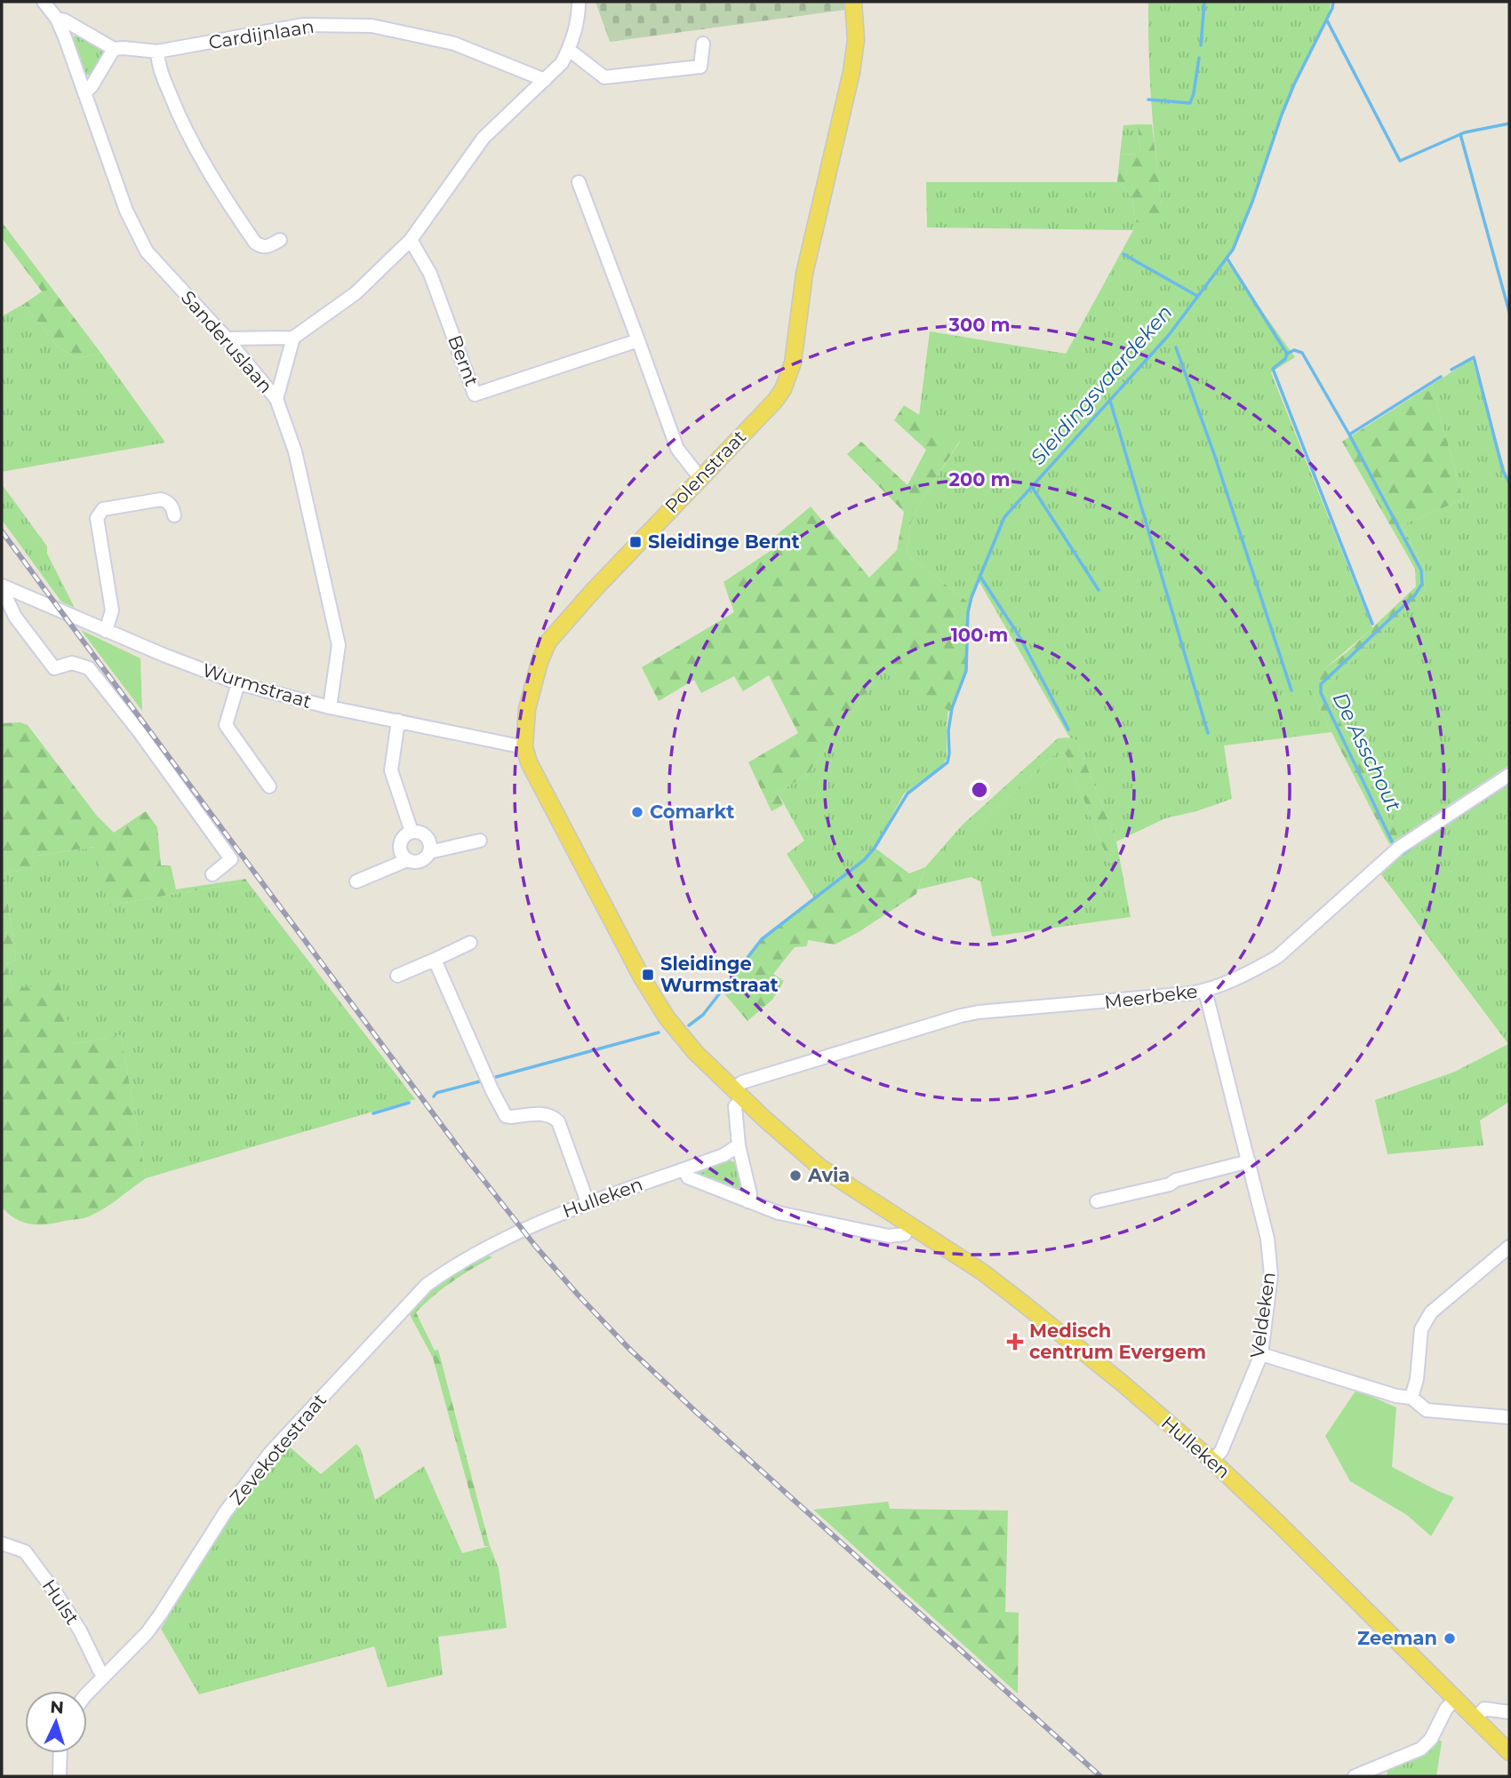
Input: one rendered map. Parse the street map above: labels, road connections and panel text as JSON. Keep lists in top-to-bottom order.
{
  "streets": {
    "main road": ["Polenstraat", "Hulleken"],
    "street": [
      "Cardijnlaan",
      "Sanderuslaan",
      "Bernt",
      "Wurmstraat",
      "Meerbeke",
      "Veldeken",
      "Zevekotestraat",
      "Hulst"
    ]
  },
  "crossings": [
    ["Cardijnlaan", "Sanderuslaan"],
    ["Sanderuslaan", "Wurmstraat"],
    ["Polenstraat", "Wurmstraat"],
    ["Polenstraat", "Hulleken"],
    ["Meerbeke", "Hulleken"],
    ["Meerbeke", "Veldeken"],
    ["Hulleken", "Veldeken"],
    ["Hulleken", "Zevekotestraat"],
    ["Zevekotestraat", "Hulst"]
  ],
  "water": ["Sleidingsvaardeken", "De Asschout"],
  "places": {
    "transit": ["Sleidinge Bernt", "Sleidinge Wurmstraat"],
    "other": ["Comarkt", "Avia", "Zeeman"],
    "health": ["Medisch centrum Evergem"]
  },
  "north": "top",
  "rings": ["300 m", "200 m", "100 m"]
}
